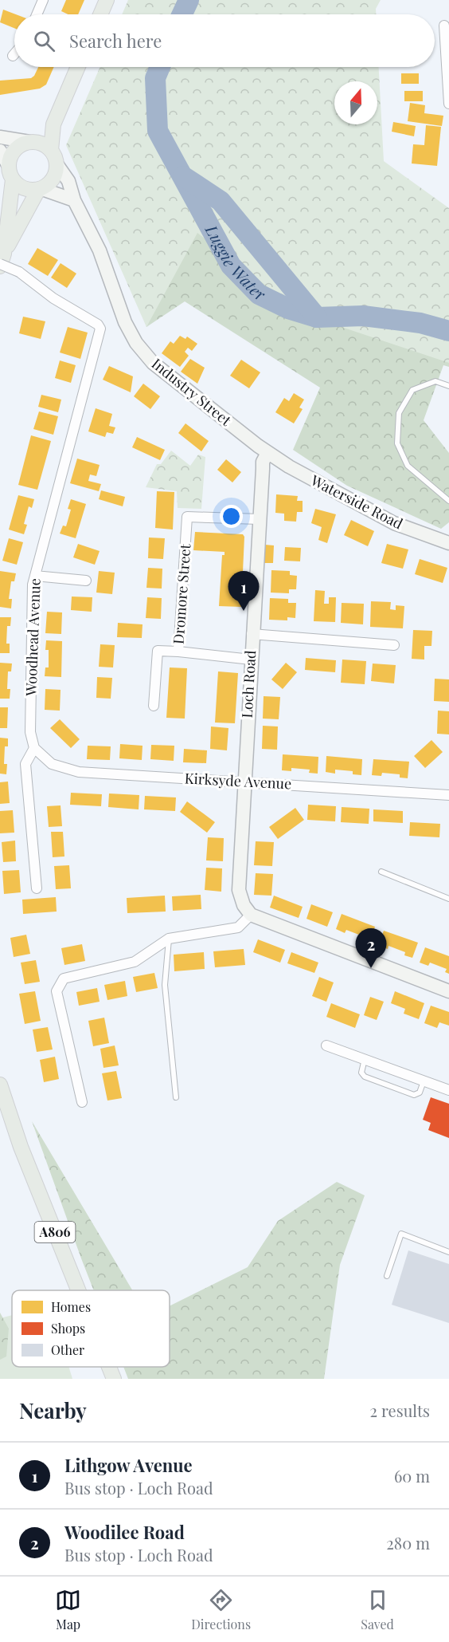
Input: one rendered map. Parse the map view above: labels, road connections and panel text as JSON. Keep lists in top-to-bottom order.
{
  "streets": {
    "main road": ["A806"],
    "street": [
      "Industry Street",
      "Waterside Road",
      "Dromore Street",
      "Woodhead Avenue",
      "Loch Road",
      "Kirksyde Avenue"
    ]
  },
  "crossings": [
    ["Industry Street", "Waterside Road"],
    ["Industry Street", "Loch Road"],
    ["Waterside Road", "Loch Road"],
    ["Dromore Street", "Loch Road"],
    ["Woodhead Avenue", "Kirksyde Avenue"],
    ["Loch Road", "Kirksyde Avenue"]
  ],
  "water": ["Luggie Water"],
  "legend": ["Homes", "Shops", "Other"],
  "north": "top",
  "page": {
    "search": "Search here",
    "pins": ["1", "2"],
    "heading": ["Nearby", "2 results"],
    "list": [
      {
        "mark": "1",
        "name": "Lithgow Avenue",
        "note": "Bus stop · Loch Road",
        "value": "60 m"
      },
      {
        "mark": "2",
        "name": "Woodilee Road",
        "note": "Bus stop · Loch Road",
        "value": "280 m"
      }
    ],
    "nav": ["Map", "Directions", "Saved"]
  }
}
